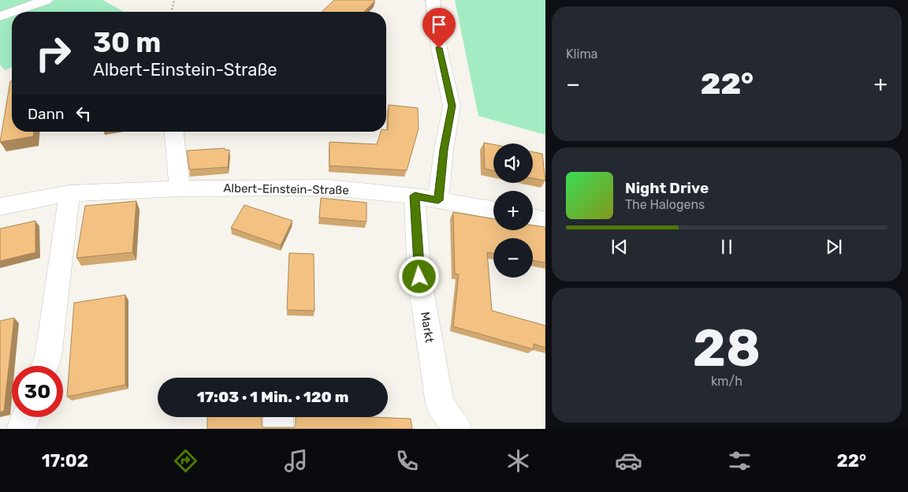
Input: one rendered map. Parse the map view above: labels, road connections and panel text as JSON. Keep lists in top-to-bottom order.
{
  "streets": {
    "street": ["Albert-Einstein-Straße", "Markt"]
  },
  "crossings": [
    ["Albert-Einstein-Straße", "Markt"]
  ],
  "page": {
    "tile": [
      "Klima",
      ["28", "km/h"]
    ],
    "turn": ["30 m", "Albert-Einstein-Straße"],
    "heat": ["−", "22°", "+"],
    "then": "Dann",
    "map_buttons": ["+", "−"],
    "song": ["Night Drive", "The Halogens"],
    "limit": "30",
    "trip": "17:03 · 1 Min. · 120 m",
    "tabs": ["17:02", "22°"]
  }
}
